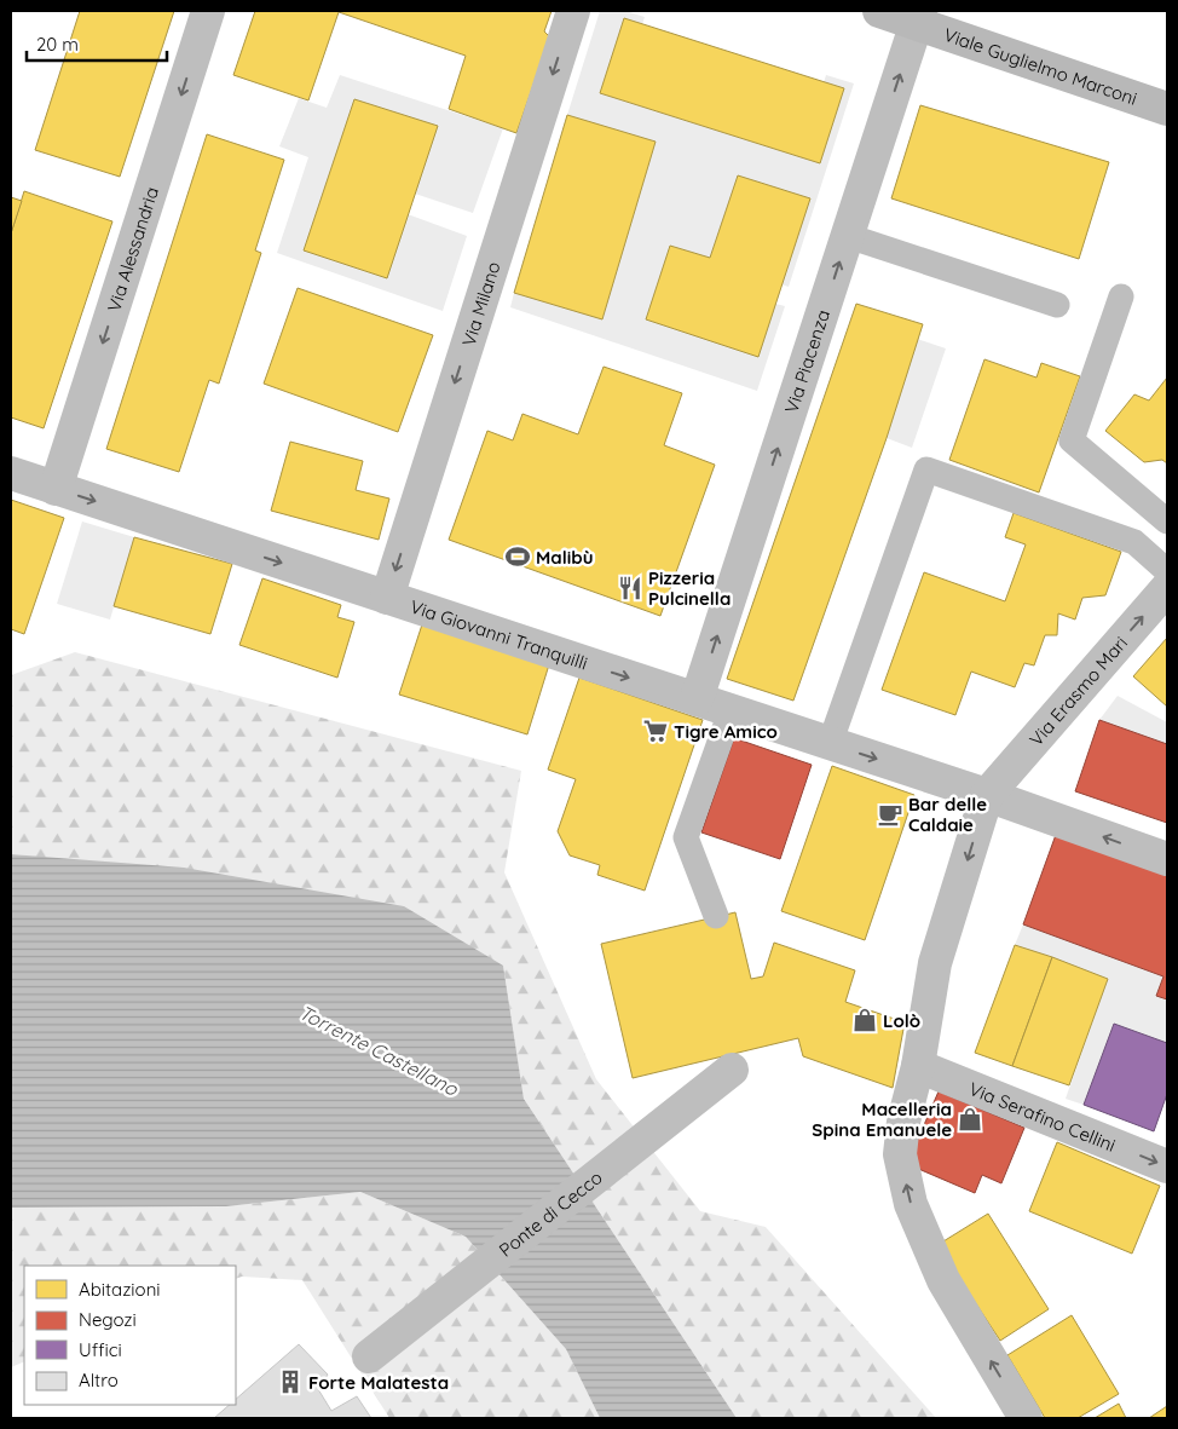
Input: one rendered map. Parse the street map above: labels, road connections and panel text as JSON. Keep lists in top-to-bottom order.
{
  "streets": {
    "street": [
      "Viale Guglielmo Marconi",
      "Via Alessandria",
      "Via Milano",
      "Via Piacenza",
      "Via Giovanni Tranquilli",
      "Via Erasmo Mari",
      "Via Serafino Cellini",
      "Ponte di Cecco"
    ]
  },
  "crossings": [
    ["Viale Guglielmo Marconi", "Via Piacenza"],
    ["Via Alessandria", "Via Giovanni Tranquilli"],
    ["Via Milano", "Via Giovanni Tranquilli"],
    ["Via Piacenza", "Via Giovanni Tranquilli"],
    ["Via Giovanni Tranquilli", "Via Erasmo Mari"]
  ],
  "one_way": [
    "Via Alessandria",
    "Via Milano",
    "Via Piacenza",
    "Via Erasmo Mari",
    "Via Serafino Cellini"
  ],
  "water": ["Torrente Castellano"],
  "places": {
    "sports": ["Malibù"],
    "restaurant": ["Pizzeria Pulcinella"],
    "supermarket": ["Tigre Amico"],
    "cafe": ["Bar delle Caldaie"],
    "shop": ["Lolò", "Macelleria Spina Emanuele"],
    "building": ["Forte Malatesta"]
  },
  "legend": [
    "Abitazioni",
    "Negozi",
    "Uffici",
    "Altro"
  ],
  "scale_bar": "20 m"
}
